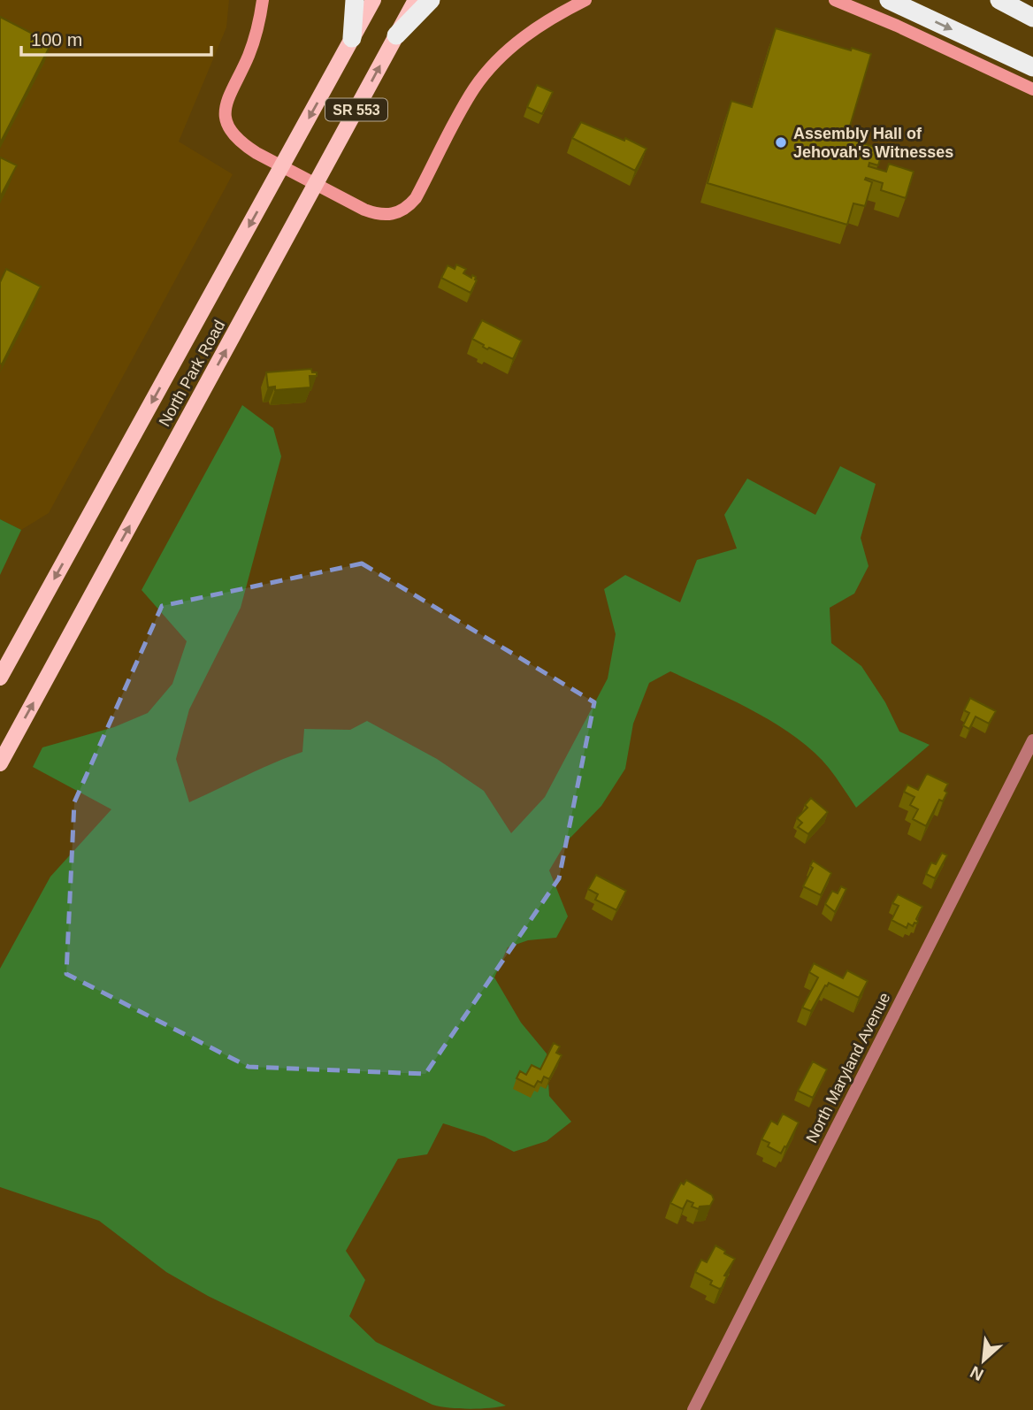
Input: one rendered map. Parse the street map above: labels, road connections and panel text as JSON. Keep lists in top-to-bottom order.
{
  "streets": {
    "main road": ["SR 553", "North Park Road"],
    "street": ["North Maryland Avenue"]
  },
  "places": ["Assembly Hall of Jehovah's Witnesses"],
  "scale_bar": "100 m",
  "north": "bottom left"
}
